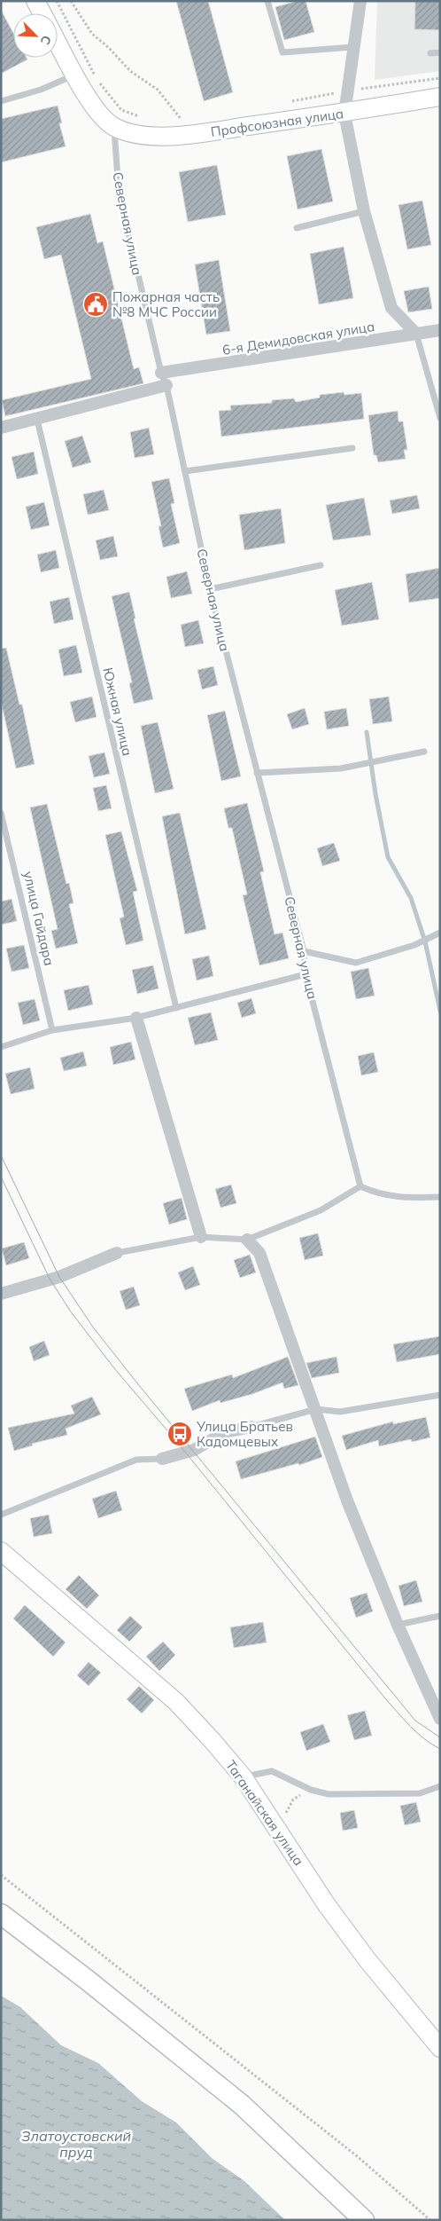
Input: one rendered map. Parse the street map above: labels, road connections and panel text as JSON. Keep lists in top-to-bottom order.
{
  "streets": {
    "main road": ["Профсоюзная улица", "Таганайская улица"],
    "street": ["6-я Демидовская улица"],
    "lane": ["Северная улица", "Южная улица", "улица Гайдара"]
  },
  "crossings": [
    ["Профсоюзная улица", "Северная улица"],
    ["Северная улица", "6-я Демидовская улица"]
  ],
  "water": ["Златоустовский пруд"],
  "places": {
    "public building": ["Пожарная часть №8 МЧС России"],
    "bus stop": ["Улица Братьев Кадомцевых"]
  },
  "north": "bottom right"
}
